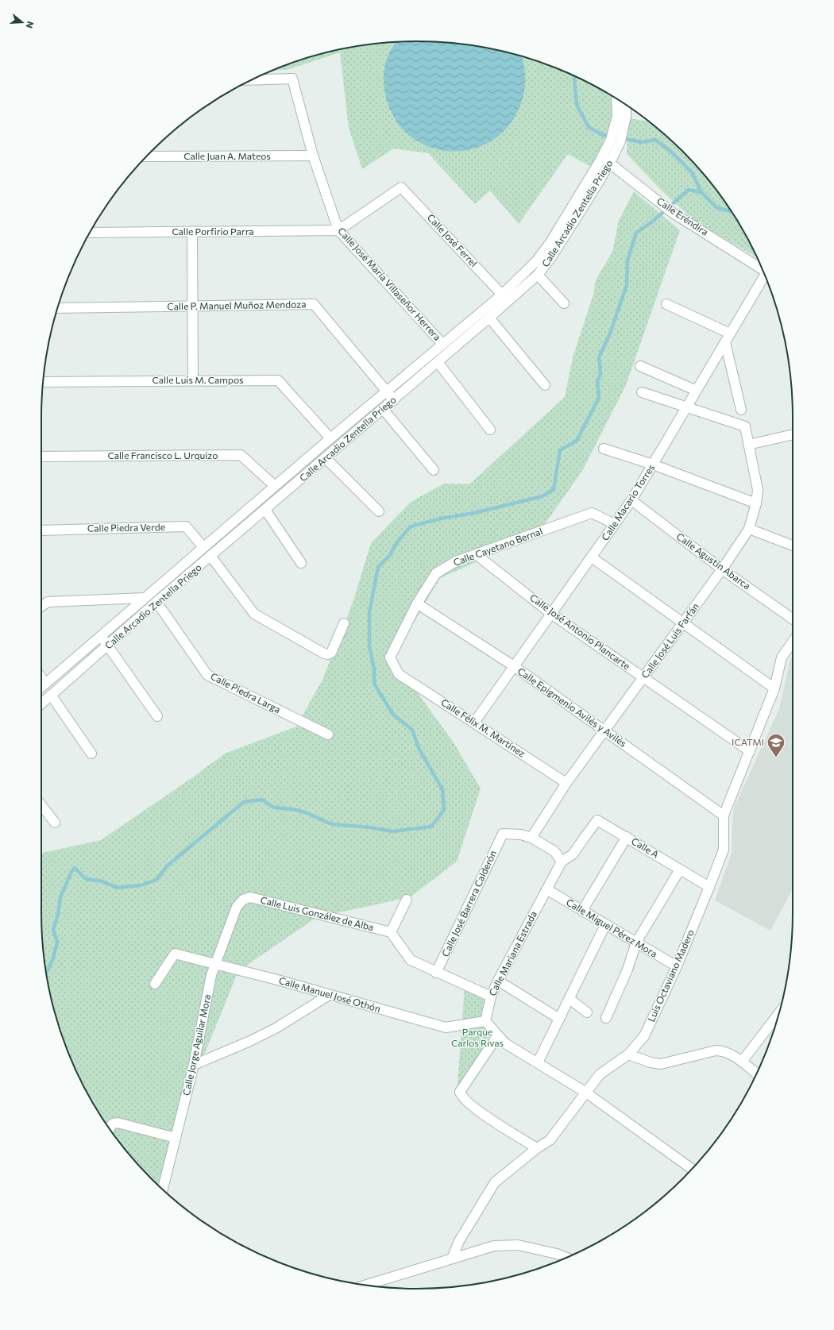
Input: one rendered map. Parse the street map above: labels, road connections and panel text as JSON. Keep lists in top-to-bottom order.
{
  "streets": {
    "street": [
      "Calle Juan A. Mateos",
      "Calle Arcadio Zentella Priego",
      "Calle Eréndira",
      "Calle Porfirio Parra",
      "Calle José Ferrel",
      "Calle José María Villaseñor Herrera",
      "Calle P. Manuel Muñoz Mendoza",
      "Calle Luis M. Campos",
      "Calle Francisco L. Urquizo",
      "Calle Macario Torres",
      "Calle Piedra Verde",
      "Calle Cayetano Bernal",
      "Calle Agustín Abarca",
      "Calle José Antonio Plancarte",
      "Calle José Luis Farfán",
      "Calle Piedra Larga",
      "Calle Epigmenio Avilés y Avilés",
      "Calle Félix M. Martínez",
      "Calle A",
      "Calle José Barrera Calderón",
      "Calle Luis González de Alba",
      "Calle Miguel Pérez Mora",
      "Calle Mariana Estrada",
      "Luis Octaviano Madero",
      "Calle Manuel José Othón",
      "Calle Jorge Aguilar Mora"
    ]
  },
  "crossings": [
    ["Calle Juan A. Mateos", "Calle José María Villaseñor Herrera"],
    ["Calle Arcadio Zentella Priego", "Calle Eréndira"],
    ["Calle Arcadio Zentella Priego", "Calle José Ferrel"],
    ["Calle Arcadio Zentella Priego", "Calle José María Villaseñor Herrera"],
    ["Calle Arcadio Zentella Priego", "Calle P. Manuel Muñoz Mendoza"],
    ["Calle Arcadio Zentella Priego", "Calle Luis M. Campos"],
    ["Calle Arcadio Zentella Priego", "Calle Francisco L. Urquizo"],
    ["Calle Arcadio Zentella Priego", "Calle Piedra Verde"],
    ["Calle Arcadio Zentella Priego", "Calle Piedra Larga"],
    ["Calle Porfirio Parra", "Calle José Ferrel"],
    ["Calle Porfirio Parra", "Calle José María Villaseñor Herrera"],
    ["Calle José Ferrel", "Calle José María Villaseñor Herrera"],
    ["Calle Macario Torres", "Calle Cayetano Bernal"],
    ["Calle Macario Torres", "Calle Agustín Abarca"],
    ["Calle Macario Torres", "Calle José Antonio Plancarte"],
    ["Calle Macario Torres", "Calle José Luis Farfán"],
    ["Calle Macario Torres", "Calle Epigmenio Avilés y Avilés"],
    ["Calle Macario Torres", "Calle Félix M. Martínez"],
    ["Calle Cayetano Bernal", "Calle José Antonio Plancarte"],
    ["Calle Cayetano Bernal", "Calle Epigmenio Avilés y Avilés"],
    ["Calle Cayetano Bernal", "Calle Félix M. Martínez"],
    ["Calle Agustín Abarca", "Calle José Luis Farfán"],
    ["Calle José Antonio Plancarte", "Calle José Luis Farfán"],
    ["Calle José Antonio Plancarte", "Luis Octaviano Madero"],
    ["Calle José Luis Farfán", "Calle Epigmenio Avilés y Avilés"],
    ["Calle José Luis Farfán", "Calle Félix M. Martínez"],
    ["Calle José Luis Farfán", "Calle José Barrera Calderón"],
    ["Calle Epigmenio Avilés y Avilés", "Luis Octaviano Madero"],
    ["Calle A", "Calle Mariana Estrada"],
    ["Calle A", "Luis Octaviano Madero"],
    ["Calle Luis González de Alba", "Calle Jorge Aguilar Mora"],
    ["Calle Miguel Pérez Mora", "Calle Mariana Estrada"],
    ["Calle Miguel Pérez Mora", "Luis Octaviano Madero"],
    ["Calle Mariana Estrada", "Calle Manuel José Othón"],
    ["Calle Manuel José Othón", "Calle Jorge Aguilar Mora"]
  ],
  "parks": ["Parque Carlos Rivas"],
  "places": {
    "school or university": ["ICATMI"]
  },
  "north": "right"
}
